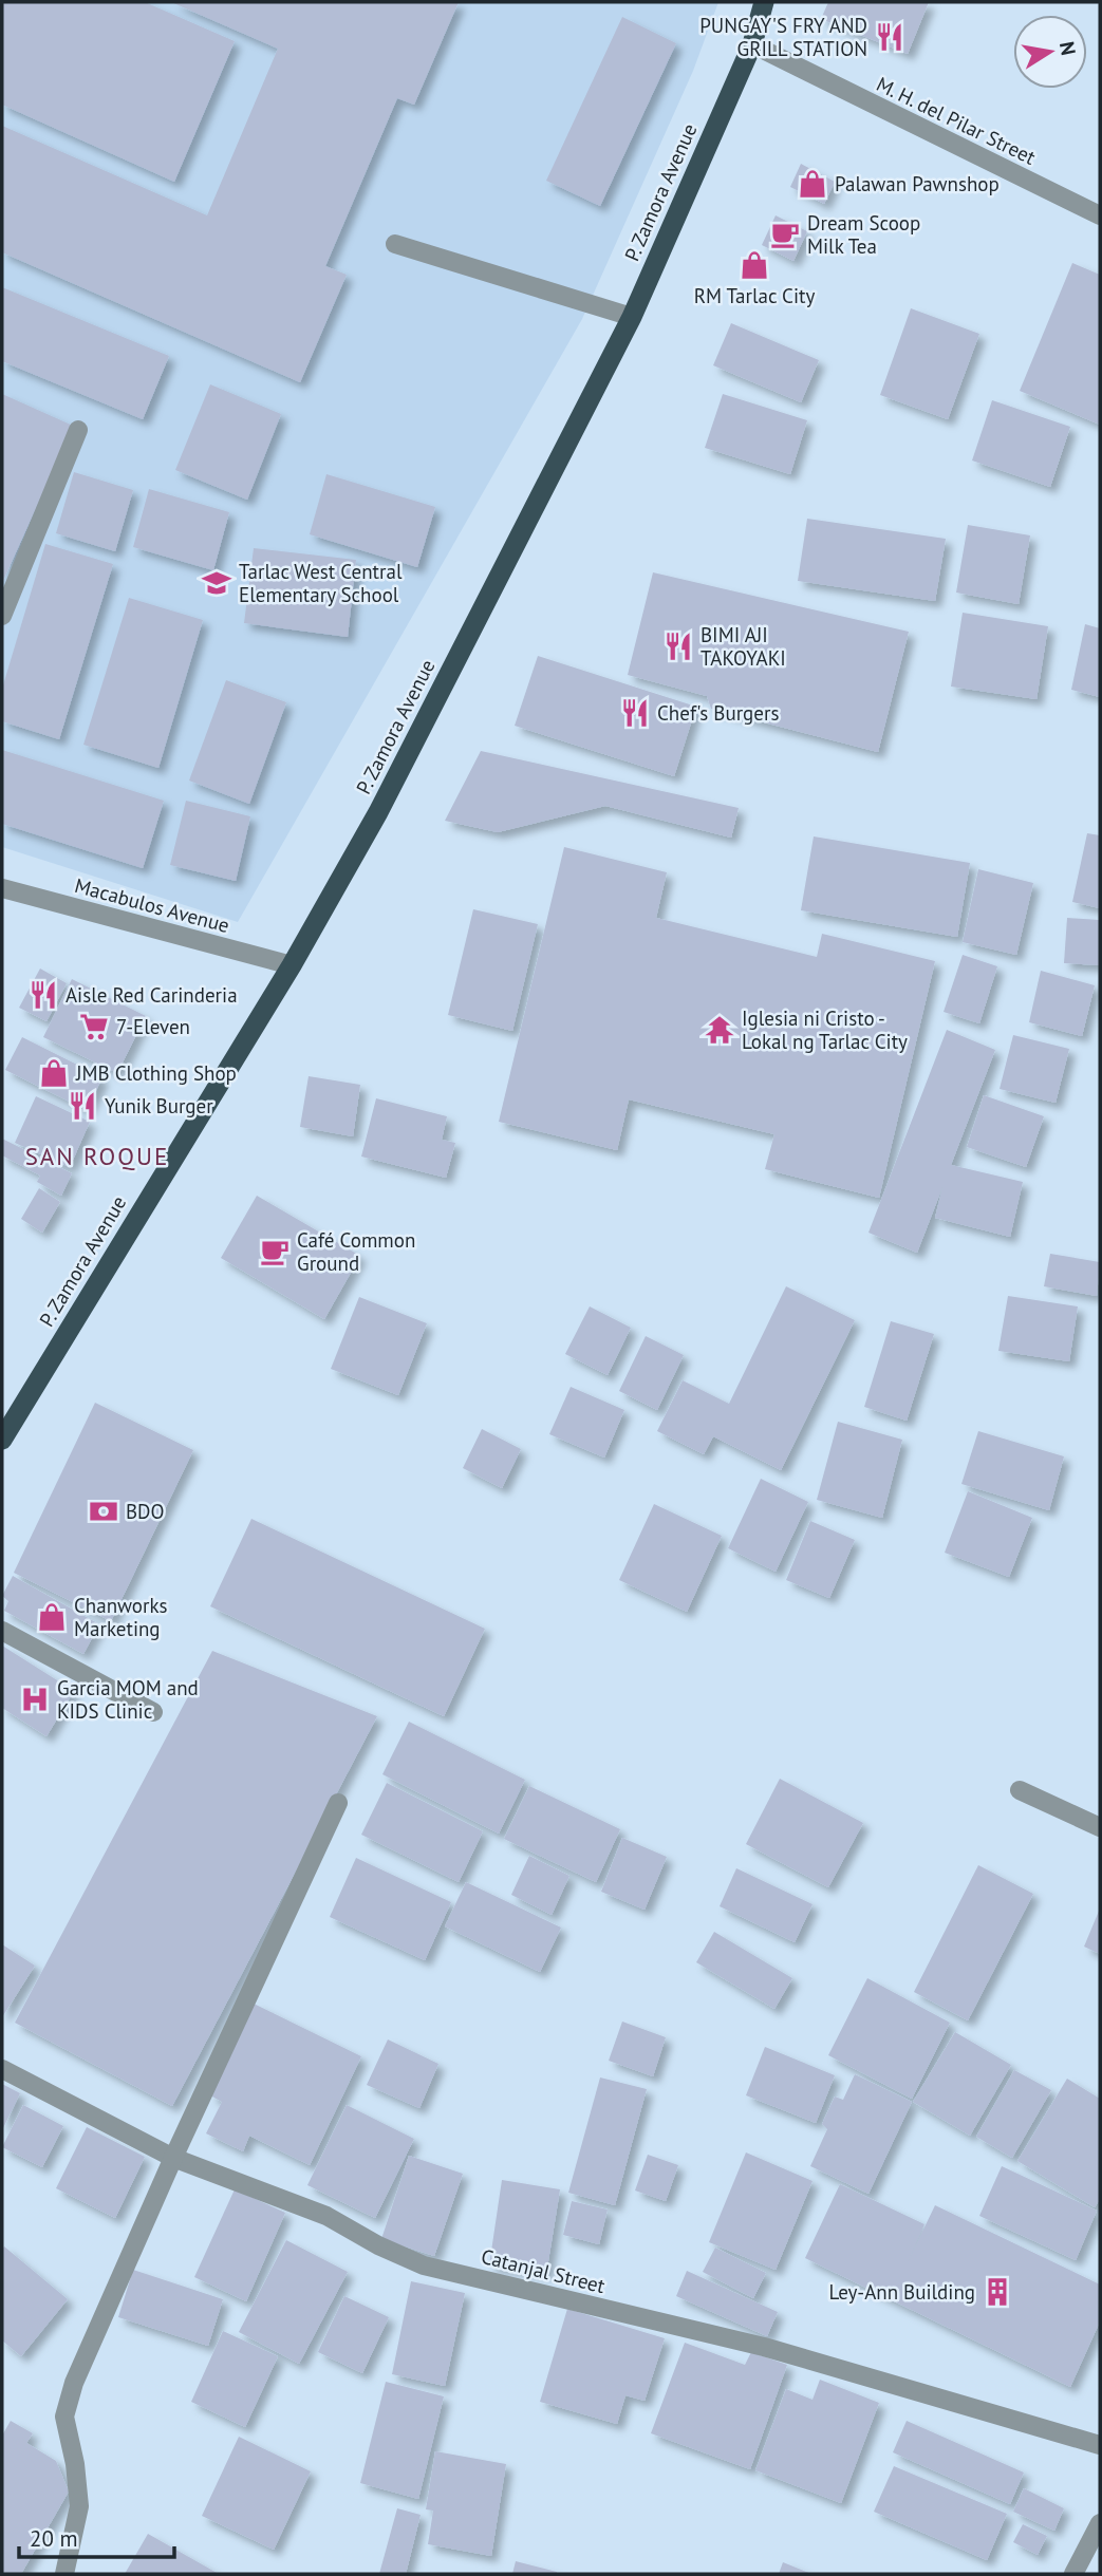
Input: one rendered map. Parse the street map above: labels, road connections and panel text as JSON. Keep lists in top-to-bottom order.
{
  "streets": {
    "highway": ["P. Zamora Avenue"],
    "street": ["M. H. del Pilar Street", "Macabulos Avenue", "Catanjal Street"]
  },
  "crossings": [
    ["M. H. del Pilar Street", "P. Zamora Avenue"],
    ["P. Zamora Avenue", "Macabulos Avenue"]
  ],
  "districts": ["SAN ROQUE"],
  "places": {
    "restaurant": [
      "PUNGAY'S FRY AND GRILL STATION",
      "BIMI AJI TAKOYAKI",
      "Chef's Burgers",
      "Aisle Red Carinderia",
      "Yunik Burger"
    ],
    "shop": [
      "Palawan Pawnshop",
      "RM Tarlac City",
      "JMB Clothing Shop",
      "Chanworks Marketing"
    ],
    "cafe": ["Dream Scoop Milk Tea", "Café Common Ground"],
    "school or university": ["Tarlac West Central Elementary School"],
    "supermarket": ["7-Eleven"],
    "temple": ["Iglesia ni Cristo - Lokal ng Tarlac City"],
    "bank": ["BDO"],
    "hospital": ["Garcia MOM and KIDS Clinic"],
    "building": ["Ley-Ann Building"]
  },
  "scale_bar": "20 m",
  "north": "right"
}
